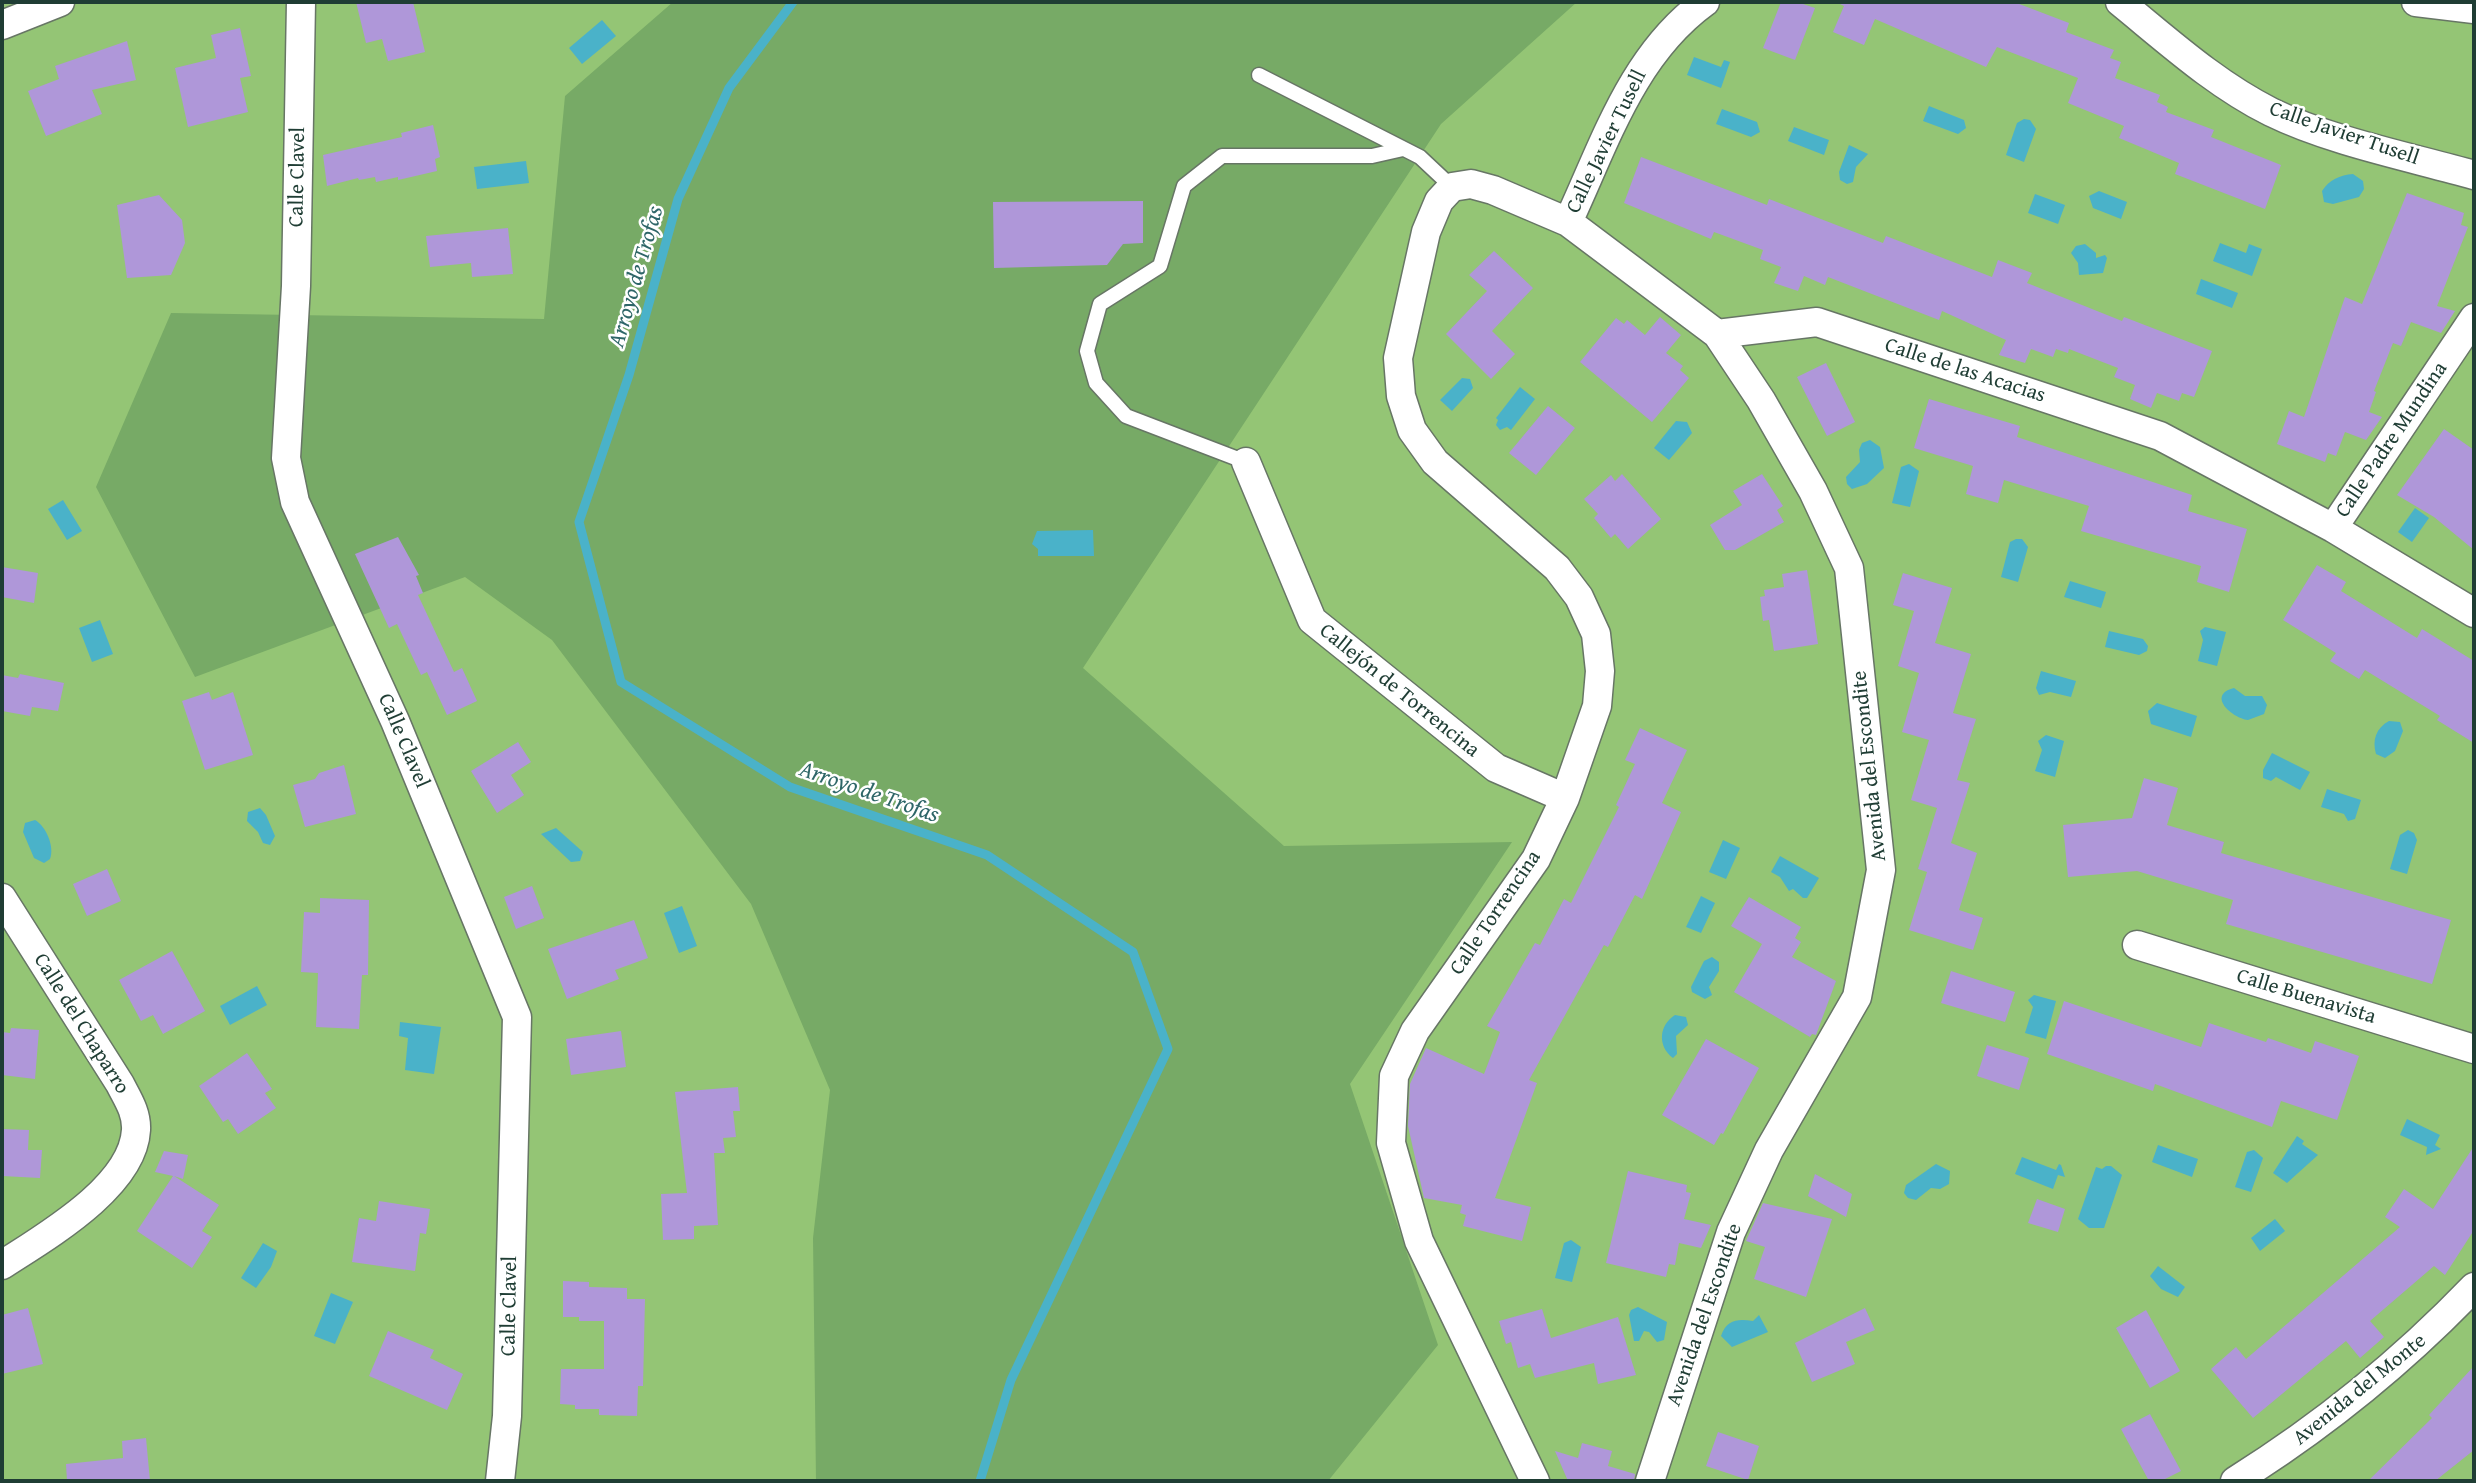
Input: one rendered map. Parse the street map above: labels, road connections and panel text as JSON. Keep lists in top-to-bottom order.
{
  "streets": {
    "street": [
      "Calle Javier Tusell",
      "Calle Clavel",
      "Calle de las Acacias",
      "Calle Padre Mundina",
      "Callejón de Torrencina",
      "Avenida del Escondite",
      "Calle Torrencina",
      "Calle Buenavista",
      "Calle del Chaparro",
      "Avenida del Monte"
    ]
  },
  "crossings": [
    ["Calle de las Acacias", "Calle Padre Mundina"],
    ["Calle de las Acacias", "Avenida del Escondite"],
    ["Callejón de Torrencina", "Calle Torrencina"]
  ],
  "water": ["Arroyo de Trofas"]
}
